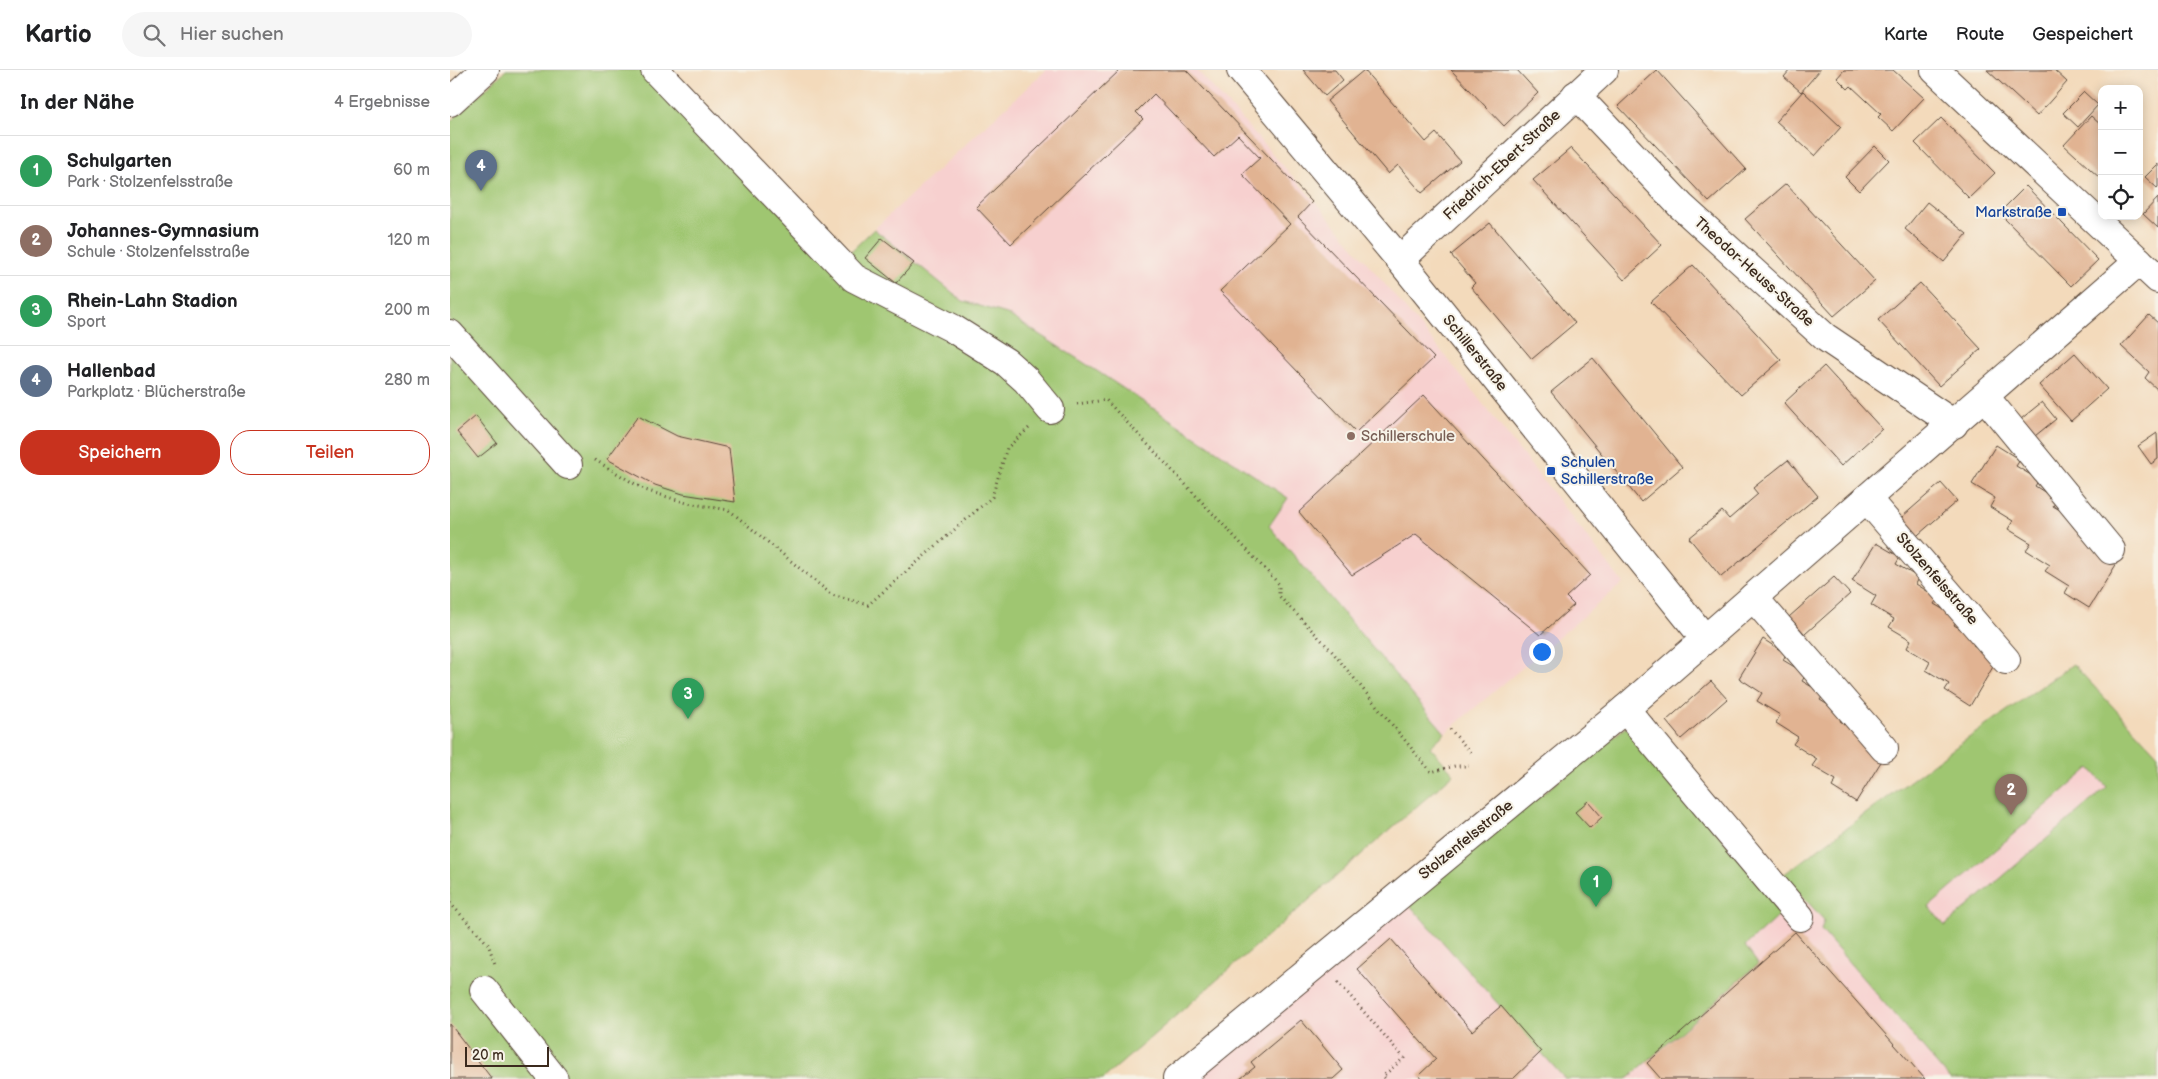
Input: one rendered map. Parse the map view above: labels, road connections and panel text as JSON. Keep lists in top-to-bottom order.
{
  "streets": {
    "street": [
      "Friedrich-Ebert-Straße",
      "Theodor-Heuss-Straße",
      "Schillerstraße",
      "Stolzenfelsstraße"
    ]
  },
  "crossings": [
    ["Friedrich-Ebert-Straße", "Theodor-Heuss-Straße"],
    ["Friedrich-Ebert-Straße", "Schillerstraße"],
    ["Theodor-Heuss-Straße", "Stolzenfelsstraße"],
    ["Schillerstraße", "Stolzenfelsstraße"]
  ],
  "places": {
    "transit": ["Markstraße", "Schulen Schillerstraße"],
    "other": ["Schillerschule"]
  },
  "scale_bar": "20 m",
  "page": {
    "header": "Kartio",
    "search": "Hier suchen",
    "nav": ["Karte", "Route", "Gespeichert"],
    "heading": ["In der Nähe", "4 Ergebnisse"],
    "map_buttons": ["+", "−"],
    "list": [
      {
        "mark": "1",
        "name": "Schulgarten",
        "note": "Park · Stolzenfelsstraße",
        "value": "60 m"
      },
      {
        "mark": "2",
        "name": "Johannes-Gymnasium",
        "note": "Schule · Stolzenfelsstraße",
        "value": "120 m"
      },
      {
        "mark": "3",
        "name": "Rhein-Lahn Stadion",
        "note": "Sport",
        "value": "200 m"
      },
      {
        "mark": "4",
        "name": "Hallenbad",
        "note": "Parkplatz · Blücherstraße",
        "value": "280 m"
      }
    ],
    "pins": [
      "4",
      "3",
      "2",
      "1"
    ],
    "buttons": ["Speichern", "Teilen"],
    "scale": "20 m"
  }
}
